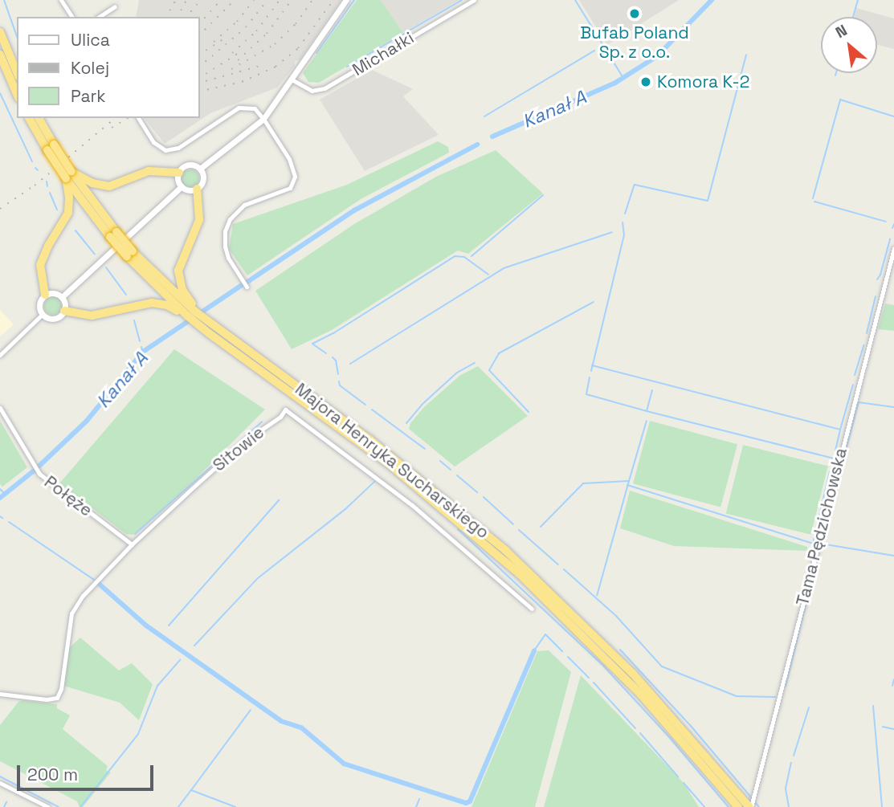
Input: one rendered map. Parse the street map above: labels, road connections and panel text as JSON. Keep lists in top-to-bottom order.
{
  "streets": {
    "highway": ["Majora Henryka Sucharskiego"],
    "street": [
      "Michałki",
      "Sitowie",
      "Połęże",
      "Tama Pędzichowska"
    ]
  },
  "crossings": [
    ["Sitowie", "Połęże"],
    ["Majora Henryka Sucharskiego", "Tama Pędzichowska"]
  ],
  "water": ["Kanał A"],
  "places": ["Bufab Poland Sp. z o.o.", "Komora K-2"],
  "legend": ["Ulica", "Kolej", "Park"],
  "scale_bar": "200 m",
  "north": "top left"
}
